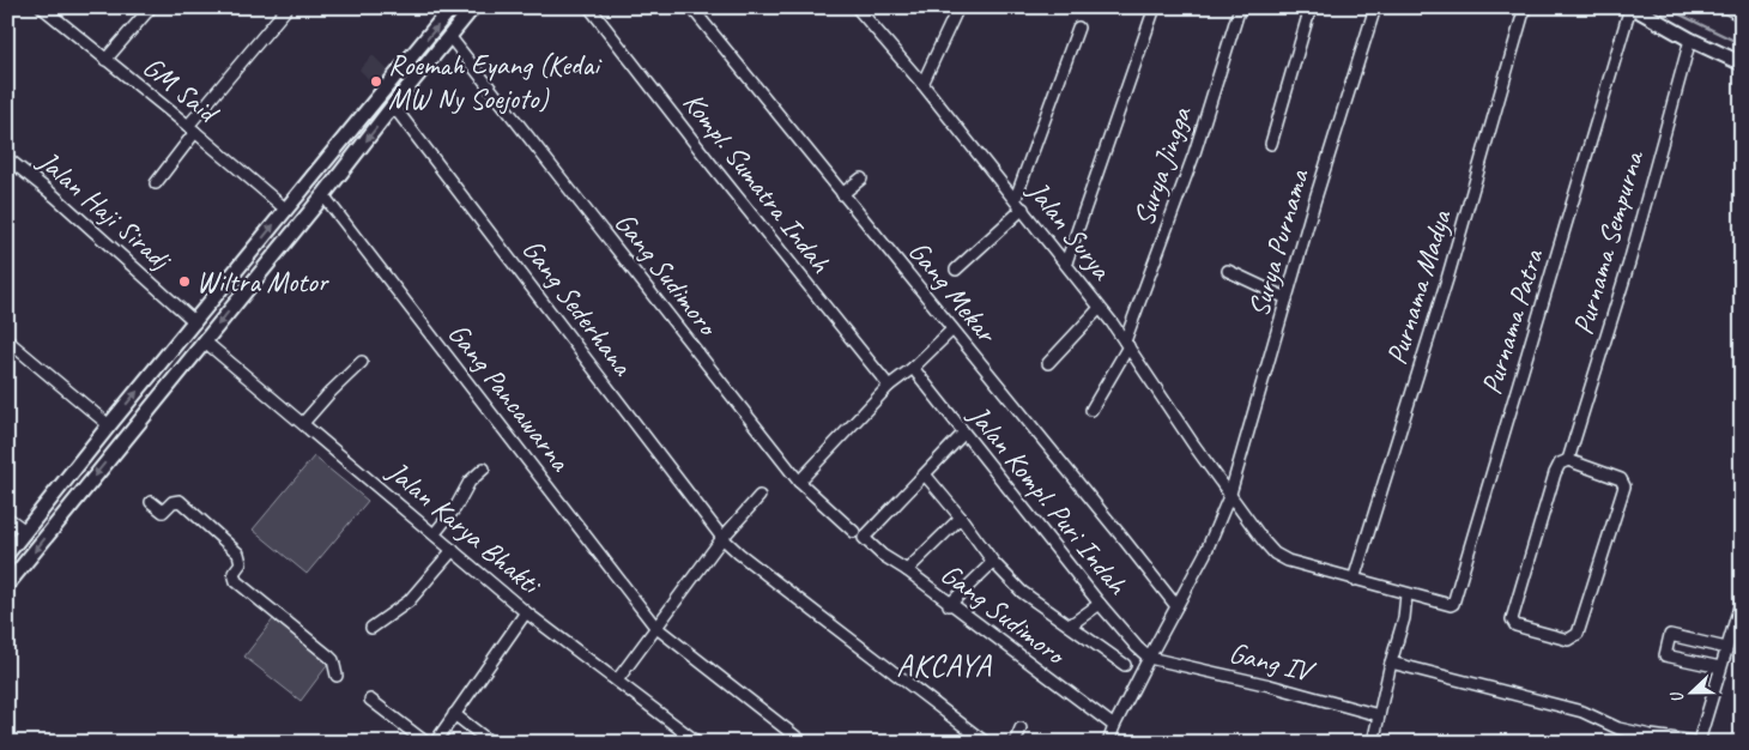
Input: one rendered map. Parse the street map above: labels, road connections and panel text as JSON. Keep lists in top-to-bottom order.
{
  "streets": {
    "street": [
      "GM Said",
      "Surya Jingga",
      "Kompl. Sumatra Indah",
      "Jalan Haji Siradj",
      "Jalan Surya",
      "Surya Purnama",
      "Purnama Sempurna",
      "Gang Sudimoro",
      "Purnama Madya",
      "Gang Mekar",
      "Gang Sederhana",
      "Purnama Patra",
      "Gang Pancawarna",
      "Jalan Kompl. Puri Indah",
      "Jalan Karya Bhakti",
      "Gang IV"
    ]
  },
  "crossings": [
    ["Surya Jingga", "Jalan Surya"],
    ["Jalan Surya", "Surya Purnama"],
    ["Jalan Surya", "Purnama Madya"],
    ["Jalan Surya", "Purnama Patra"],
    ["Surya Purnama", "Gang Sudimoro"],
    ["Surya Purnama", "Gang Mekar"],
    ["Surya Purnama", "Jalan Kompl. Puri Indah"],
    ["Surya Purnama", "Gang IV"],
    ["Jalan Kompl. Puri Indah", "Gang IV"]
  ],
  "districts": ["AKCAYA"],
  "places": ["Roemah Eyang (Kedai MW Ny Soejoto)", "Wiltra Motor"],
  "north": "left"
}
